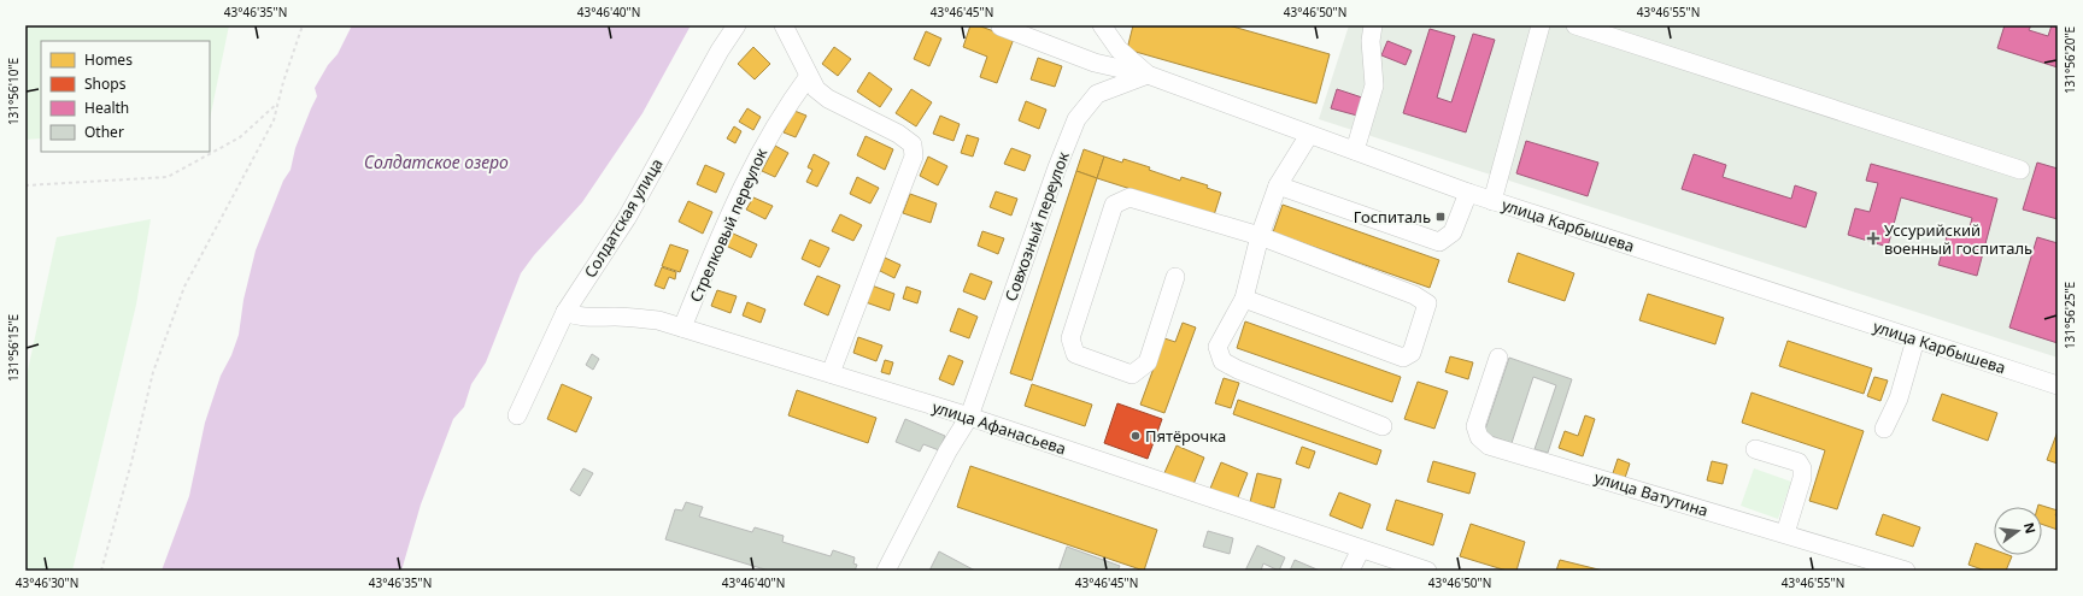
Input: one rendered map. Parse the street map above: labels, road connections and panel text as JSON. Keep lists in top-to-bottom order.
{
  "streets": {
    "street": [
      "Солдатская улица",
      "Стрелковый переулок",
      "улица Карбышева",
      "Совхозный переулок",
      "улица Афанасьева",
      "улица Ватутина"
    ]
  },
  "crossings": [
    ["Солдатская улица", "улица Афанасьева"],
    ["Стрелковый переулок", "улица Афанасьева"],
    ["улица Карбышева", "Совхозный переулок"],
    ["Совхозный переулок", "улица Афанасьева"]
  ],
  "water": ["Солдатское озеро"],
  "places": {
    "transit": ["Госпиталь"],
    "health": ["Уссурийский военный госпиталь"],
    "other": ["Пятёрочка"]
  },
  "legend": [
    "Homes",
    "Shops",
    "Health",
    "Other"
  ],
  "north": "right",
  "coordinates": [
    "43°46'35\"N",
    "43°46'40\"N",
    "43°46'45\"N",
    "43°46'50\"N",
    "43°46'55\"N",
    "131°56'20\"E",
    "131°56'10\"E",
    "131°56'25\"E",
    "131°56'15\"E",
    "43°46'30\"N"
  ]
}
